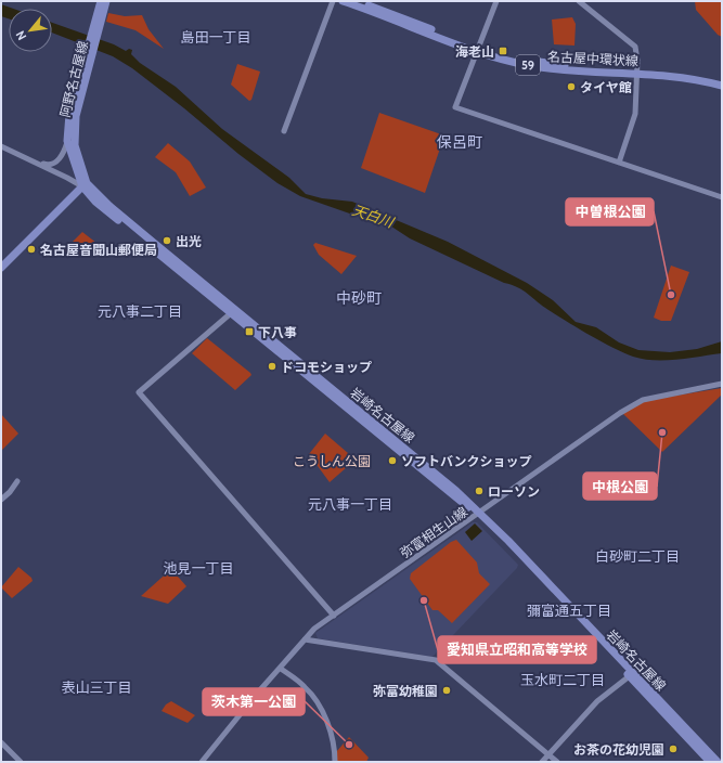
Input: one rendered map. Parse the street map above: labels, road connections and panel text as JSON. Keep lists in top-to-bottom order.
{
  "streets": {
    "main road": [
      "名古屋中環状線",
      "59",
      "阿野名古屋線",
      "岩崎名古屋線"
    ],
    "street": ["弥富相生山線"]
  },
  "crossings": [
    ["阿野名古屋線", "岩崎名古屋線"],
    ["岩崎名古屋線", "弥富相生山線"]
  ],
  "districts": [
    "島田一丁目",
    "保呂町",
    "中砂町",
    "元八事二丁目",
    "元八事一丁目",
    "白砂町二丁目",
    "池見一丁目",
    "彌富通五丁目",
    "玉水町二丁目",
    "表山三丁目"
  ],
  "water": ["天白川"],
  "parks": ["こうしん公園"],
  "places": {
    "transit": ["海老山", "下八事"],
    "other": [
      "タイヤ館",
      "出光",
      "名古屋音聞山郵便局",
      "中曽根公園",
      "ドコモショップ",
      "中根公園",
      "ソフトバンクショップ",
      "ローソン",
      "愛知県立昭和高等学校",
      "弥富幼稚園",
      "茨木第一公園",
      "お茶の花幼児園"
    ]
  },
  "north": "bottom left"
}
